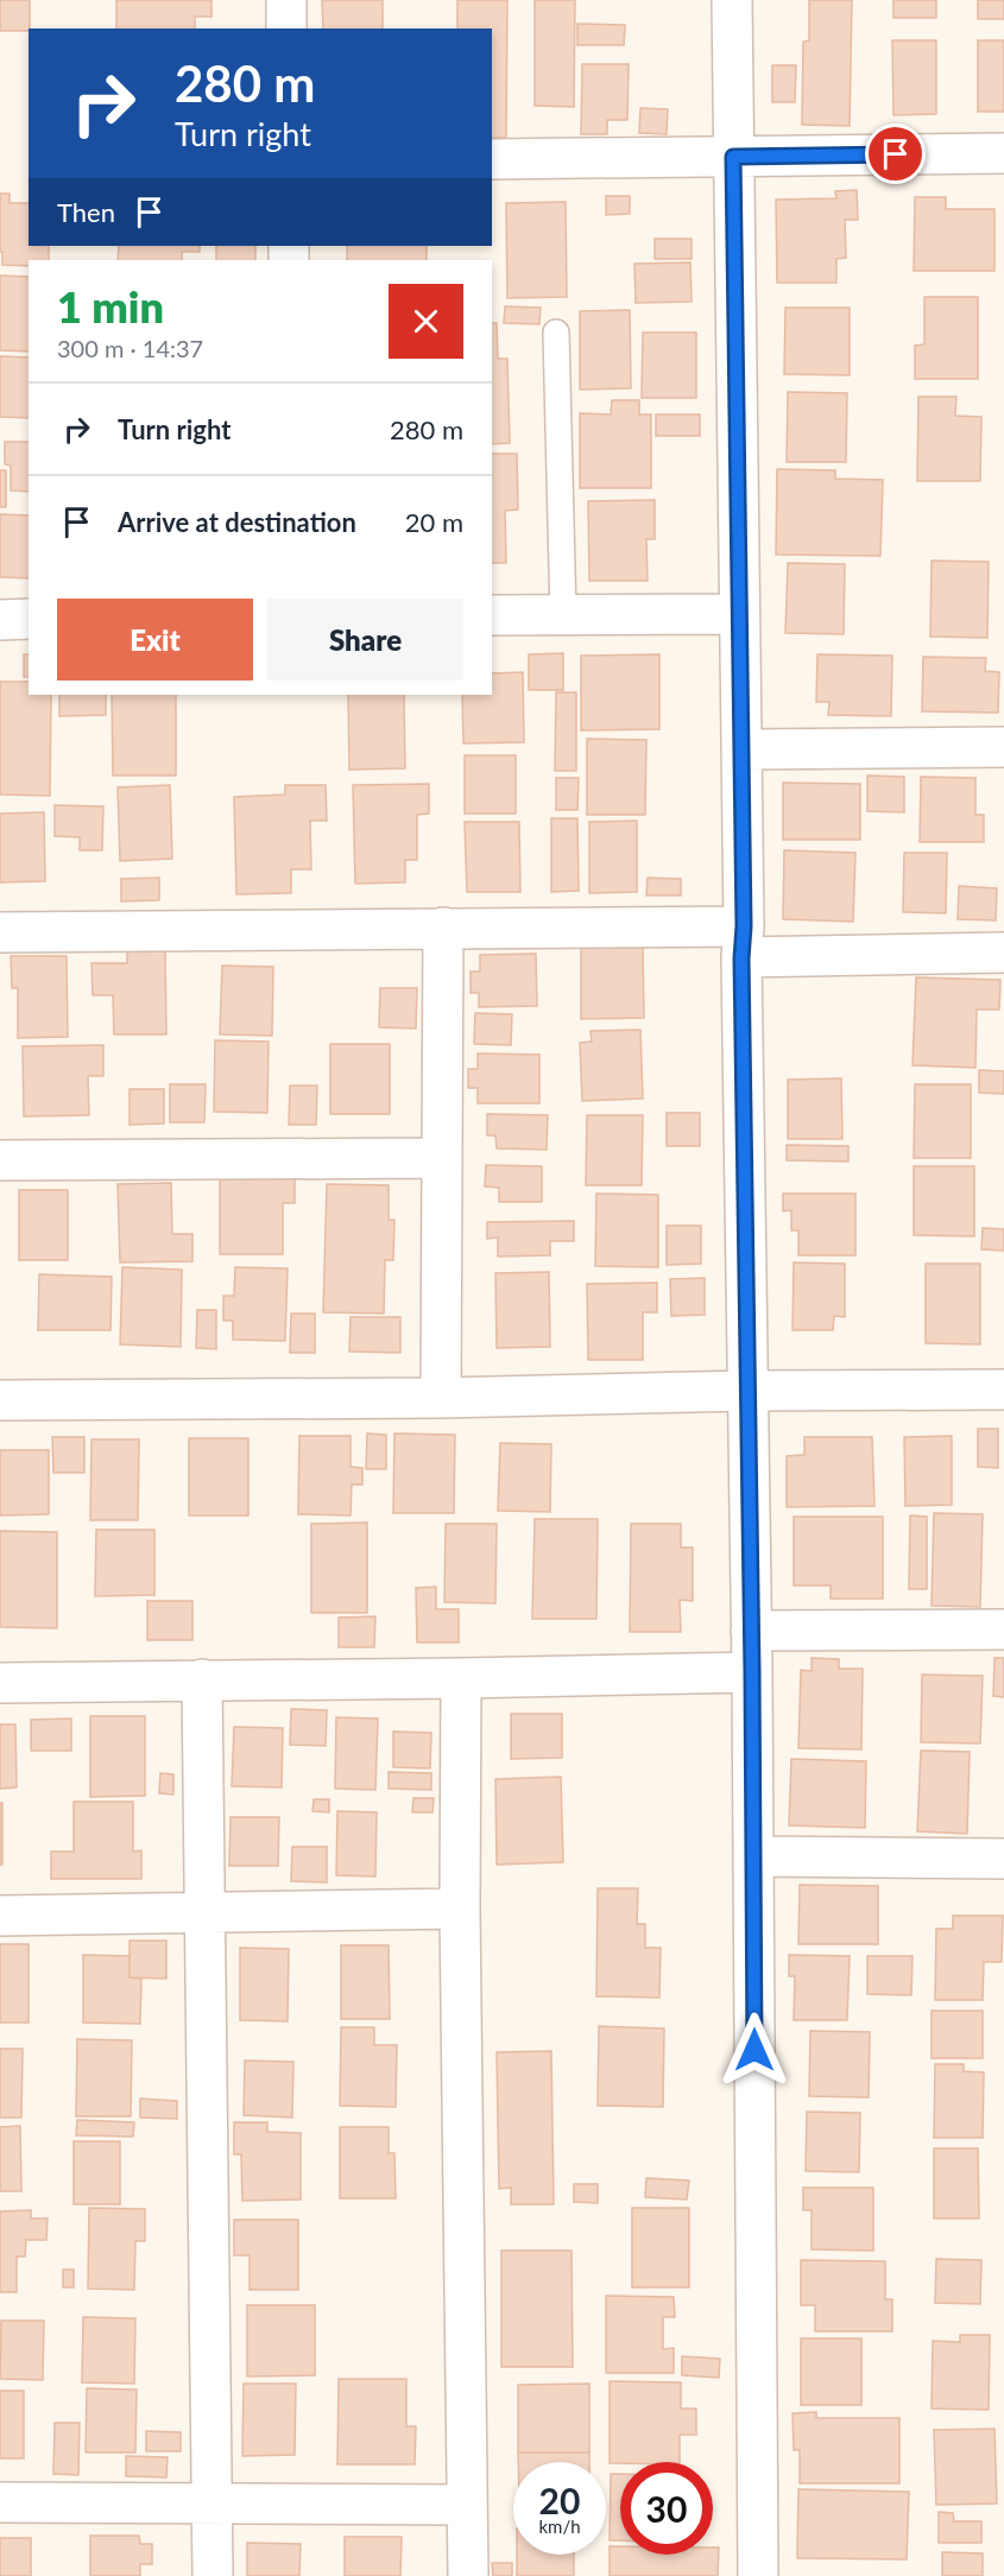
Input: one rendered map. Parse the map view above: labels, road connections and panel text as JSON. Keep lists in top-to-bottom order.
{
  "page": {
    "turn": ["280 m", "Turn right"],
    "then": "Then",
    "heading": ["1 min", "300 m · 14:37"],
    "list": [
      {
        "name": "Turn right",
        "value": "280 m"
      },
      {
        "name": "Arrive at destination",
        "value": "20 m"
      }
    ],
    "buttons": ["Exit", "Share"],
    "speed": "20 km/h",
    "limit": "30"
  }
}
